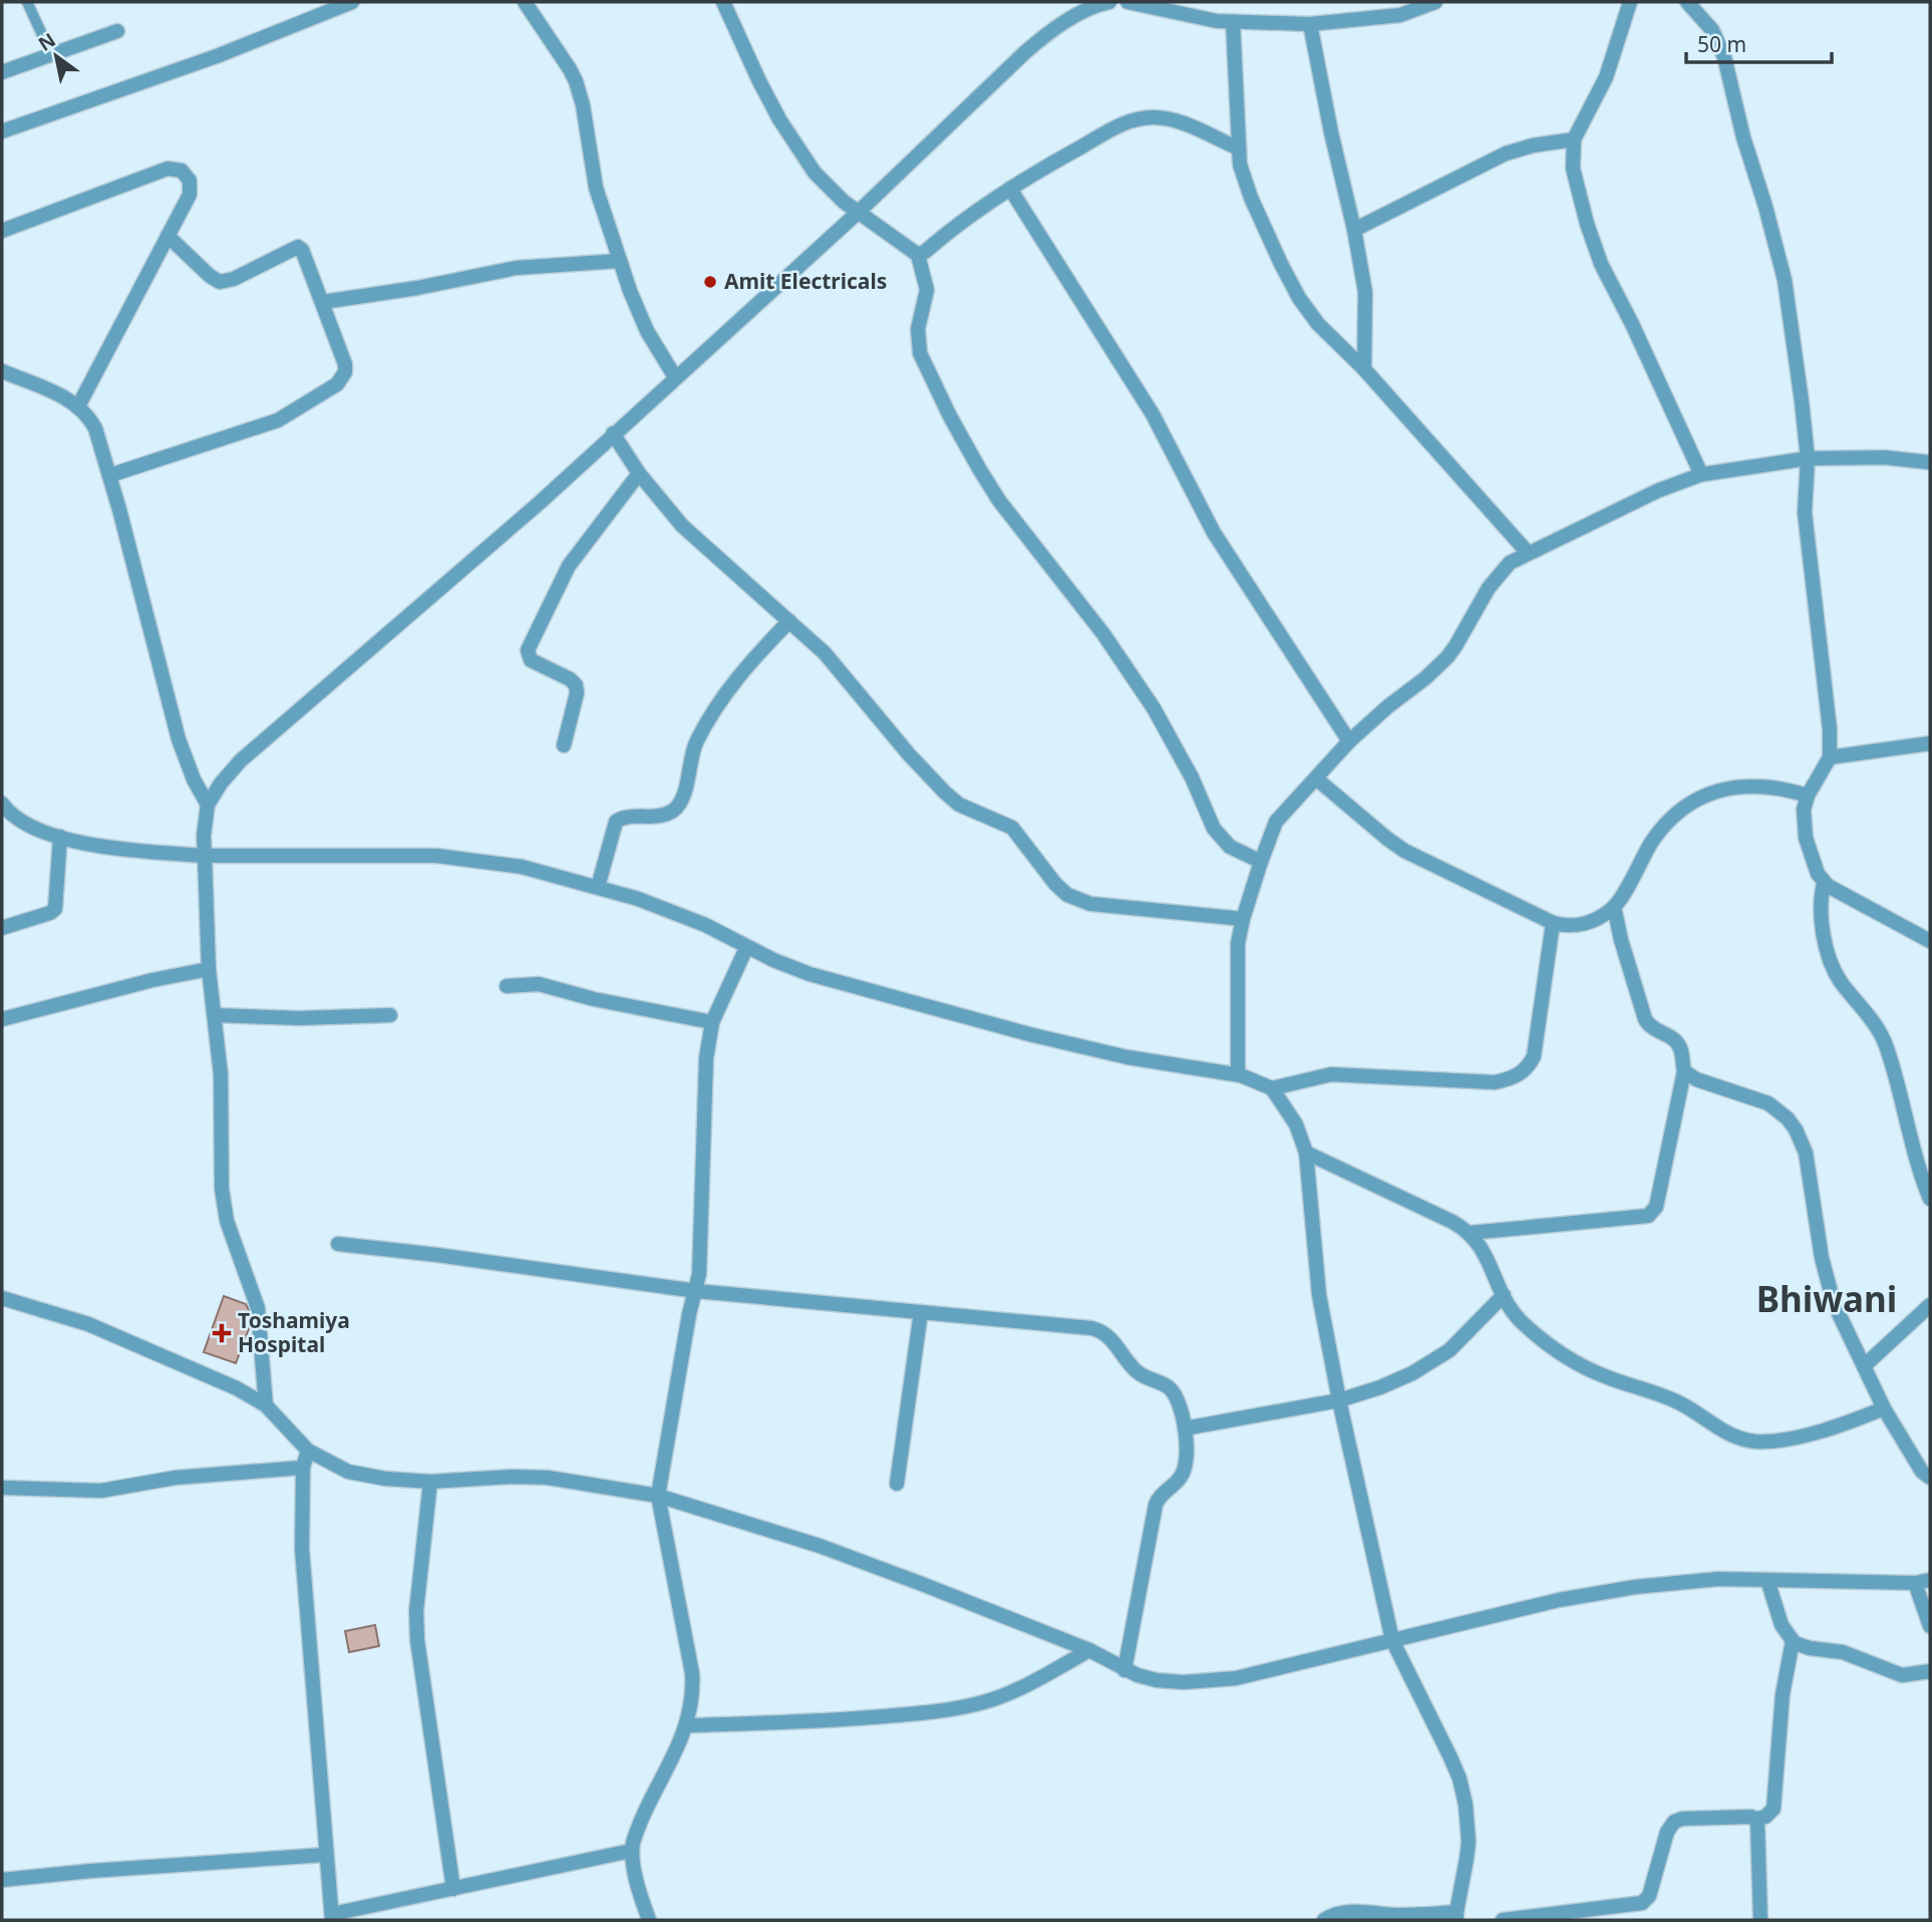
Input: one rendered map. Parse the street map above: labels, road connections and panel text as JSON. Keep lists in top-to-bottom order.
{
  "districts": ["Bhiwani"],
  "places": {
    "other": ["Amit Electricals"],
    "health": ["Toshamiya Hospital"]
  },
  "scale_bar": "50 m",
  "north": "top left"
}
